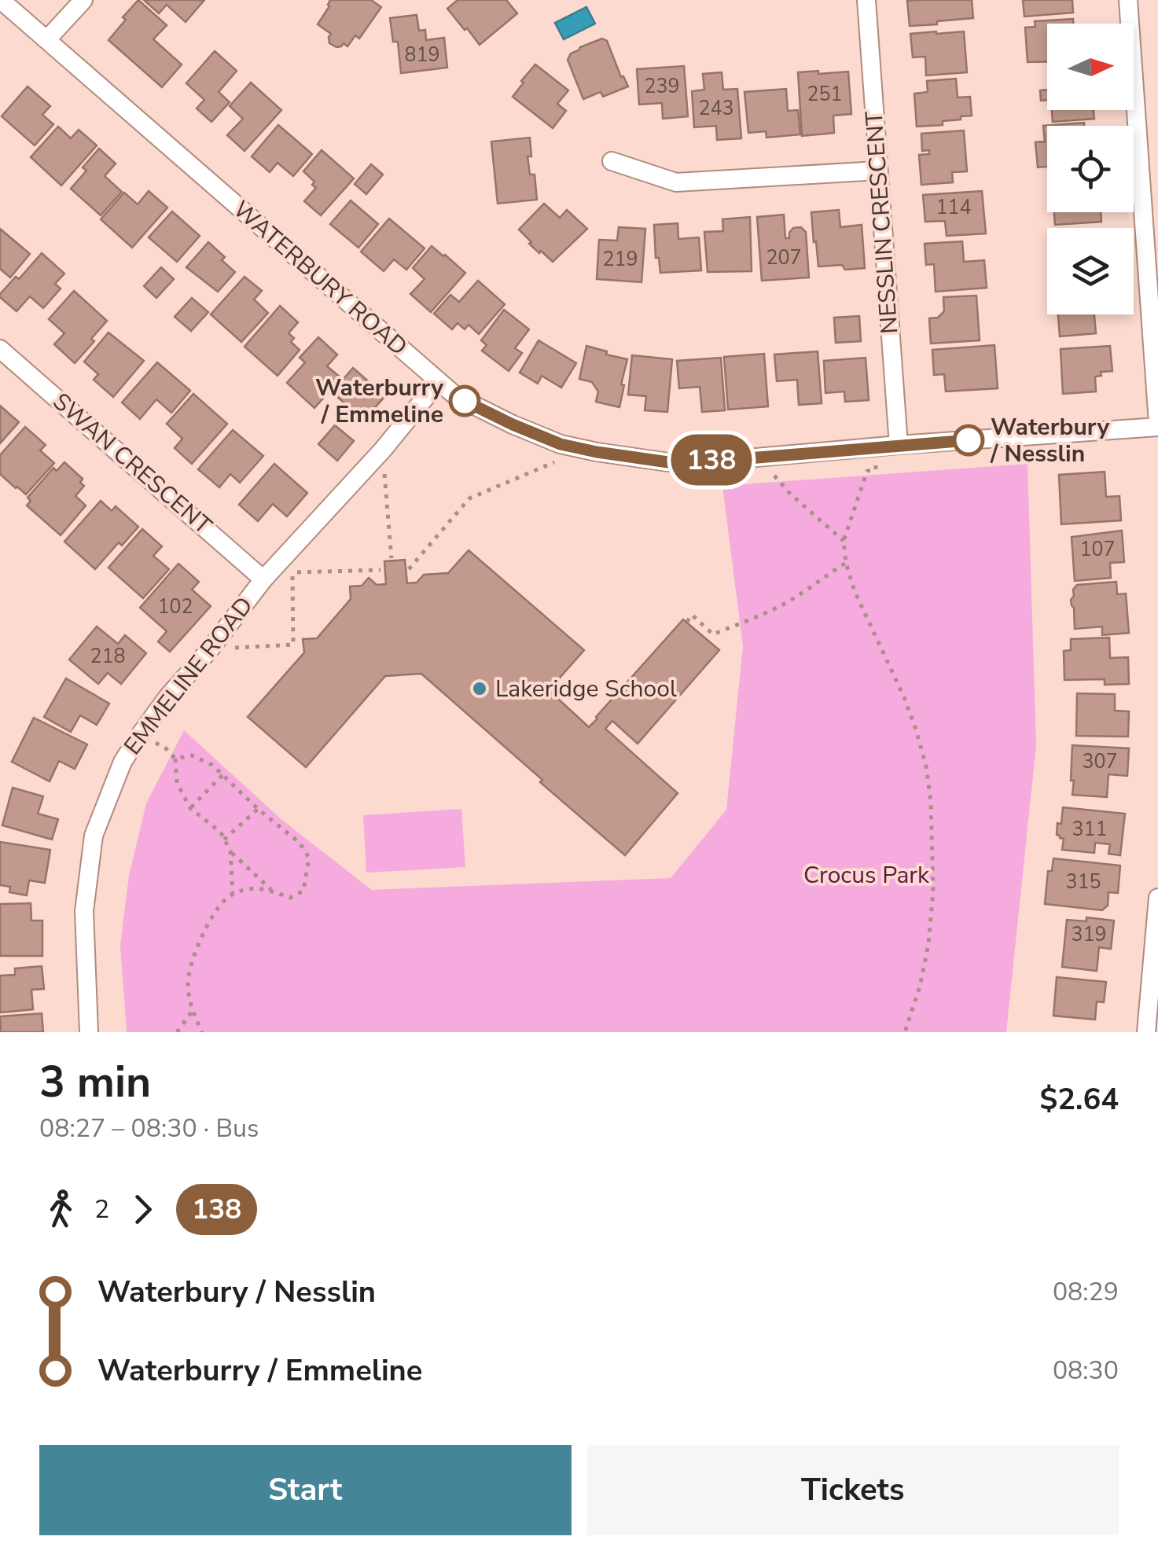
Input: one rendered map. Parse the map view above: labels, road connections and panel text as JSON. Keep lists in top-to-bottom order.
{
  "streets": {
    "street": [
      "NESSLIN CRESCENT",
      "WATERBURY ROAD",
      "SWAN CRESCENT",
      "EMMELINE ROAD"
    ]
  },
  "crossings": [
    ["NESSLIN CRESCENT", "WATERBURY ROAD"],
    ["WATERBURY ROAD", "EMMELINE ROAD"],
    ["SWAN CRESCENT", "EMMELINE ROAD"]
  ],
  "parks": ["Crocus Park"],
  "places": ["Waterburry / Emmeline", "Waterbury / Nesslin", "Lakeridge School"],
  "lines": ["bus line 138"],
  "house_numbers": [
    "819",
    "239",
    "251",
    "243",
    "114",
    "207",
    "219",
    "107",
    "102",
    "218",
    "307",
    "311",
    "315",
    "319"
  ],
  "north": "right",
  "page": {
    "on_map": "138",
    "heading": ["3 min", "08:27 – 08:30 · Bus", "$2.64"],
    "legs": ["2", "138"],
    "list": [
      {
        "name": "Waterbury / Nesslin",
        "value": "08:29"
      },
      {
        "name": "Waterburry / Emmeline",
        "value": "08:30"
      }
    ],
    "buttons": ["Start", "Tickets"]
  }
}
